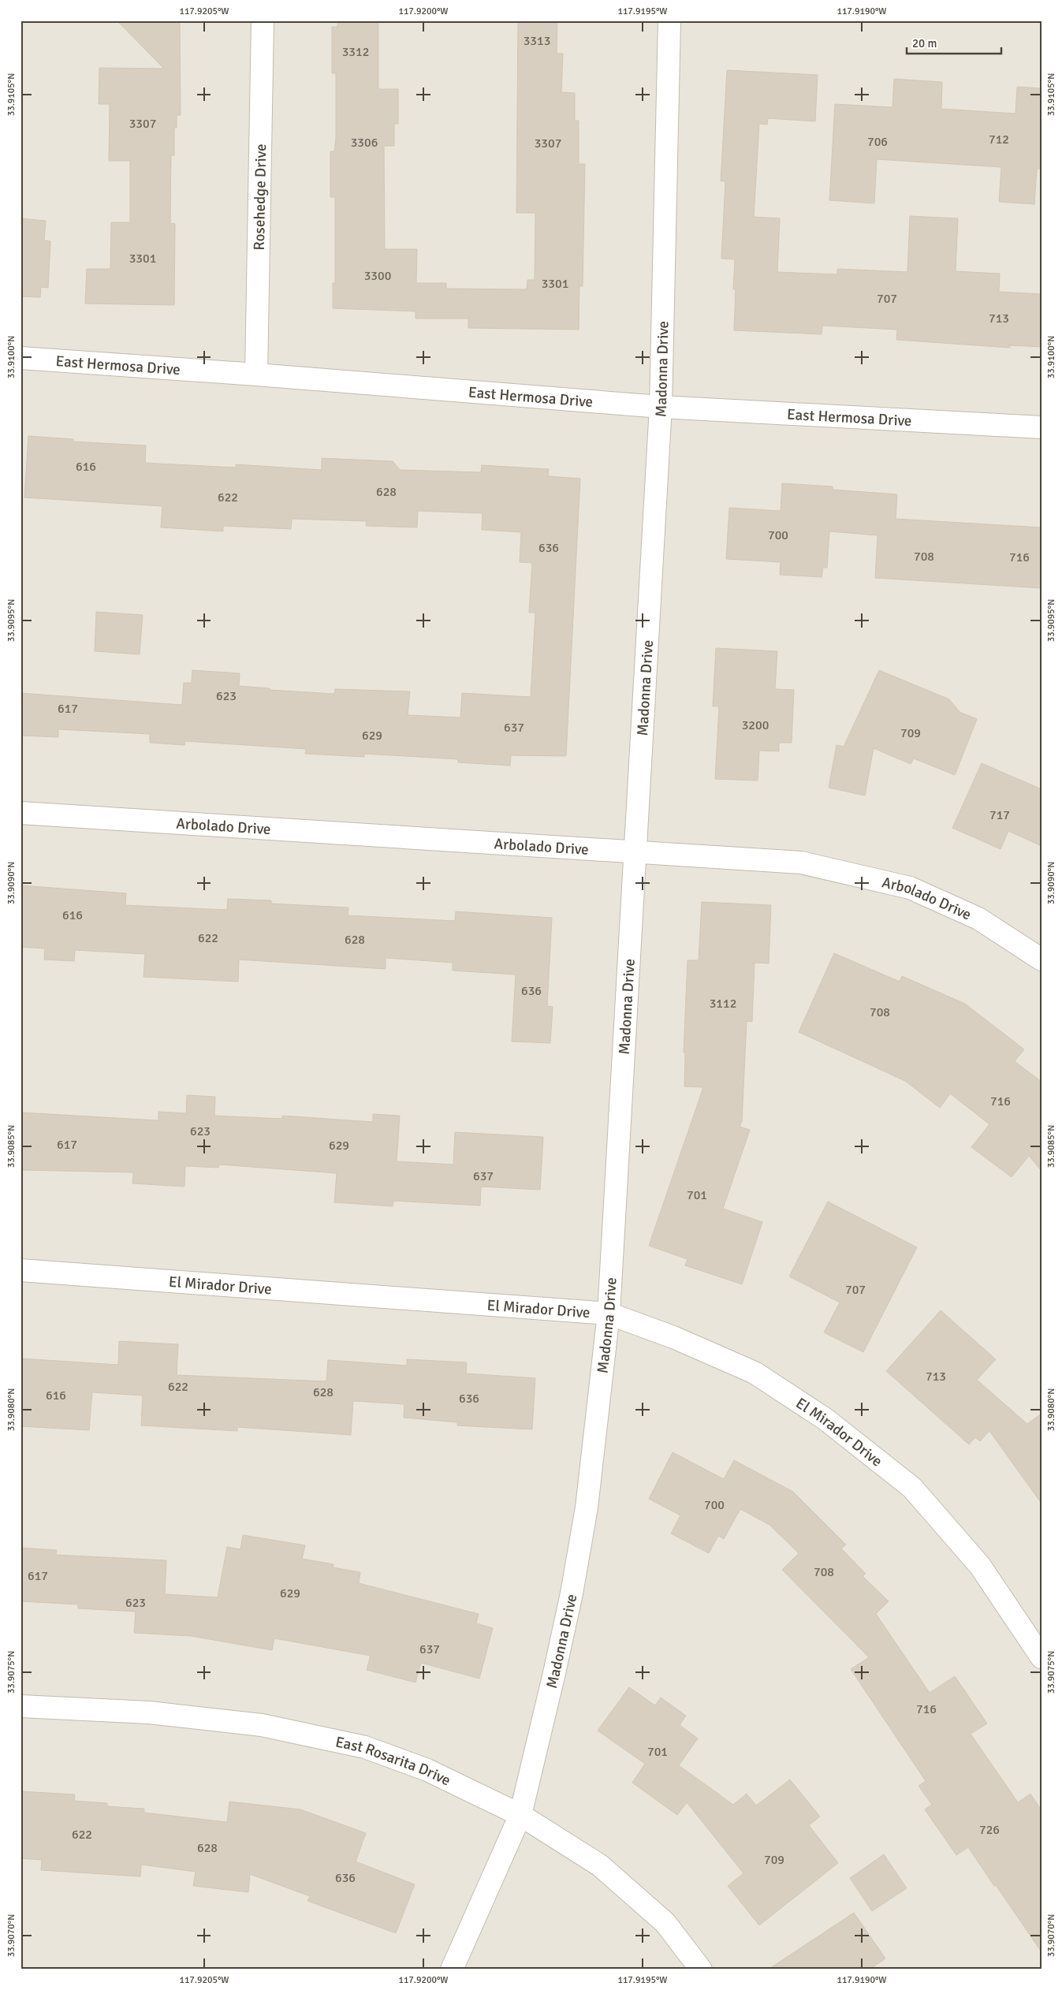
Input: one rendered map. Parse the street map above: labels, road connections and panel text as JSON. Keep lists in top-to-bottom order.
{
  "streets": {
    "street": [
      "Rosehedge Drive",
      "East Hermosa Drive",
      "Madonna Drive",
      "Arbolado Drive",
      "El Mirador Drive",
      "East Rosarita Drive"
    ]
  },
  "crossings": [
    ["Rosehedge Drive", "East Hermosa Drive"],
    ["East Hermosa Drive", "Madonna Drive"],
    ["Madonna Drive", "Arbolado Drive"],
    ["Madonna Drive", "El Mirador Drive"],
    ["Madonna Drive", "East Rosarita Drive"]
  ],
  "house_numbers": [
    "3313",
    "3312",
    "3307",
    "712",
    "706",
    "3306",
    "3307",
    "3301",
    "3300",
    "3301",
    "707",
    "713",
    "616",
    "628",
    "622",
    "700",
    "636",
    "708",
    "716",
    "623",
    "617",
    "3200",
    "637",
    "709",
    "629",
    "717",
    "616",
    "622",
    "628",
    "636",
    "3112",
    "708",
    "716",
    "623",
    "617",
    "629",
    "637",
    "701",
    "707",
    "713",
    "622",
    "628",
    "616",
    "636",
    "700",
    "708",
    "617",
    "629",
    "623",
    "637",
    "716",
    "701",
    "726",
    "622",
    "628",
    "709",
    "636"
  ],
  "scale_bar": "20 m",
  "coordinates": [
    "117.9205°W",
    "117.9200°W",
    "117.9195°W",
    "117.9190°W",
    "33.9105°N",
    "33.9100°N",
    "33.9095°N",
    "33.9090°N",
    "33.9085°N",
    "33.9080°N",
    "33.9075°N",
    "33.9070°N"
  ]
}
